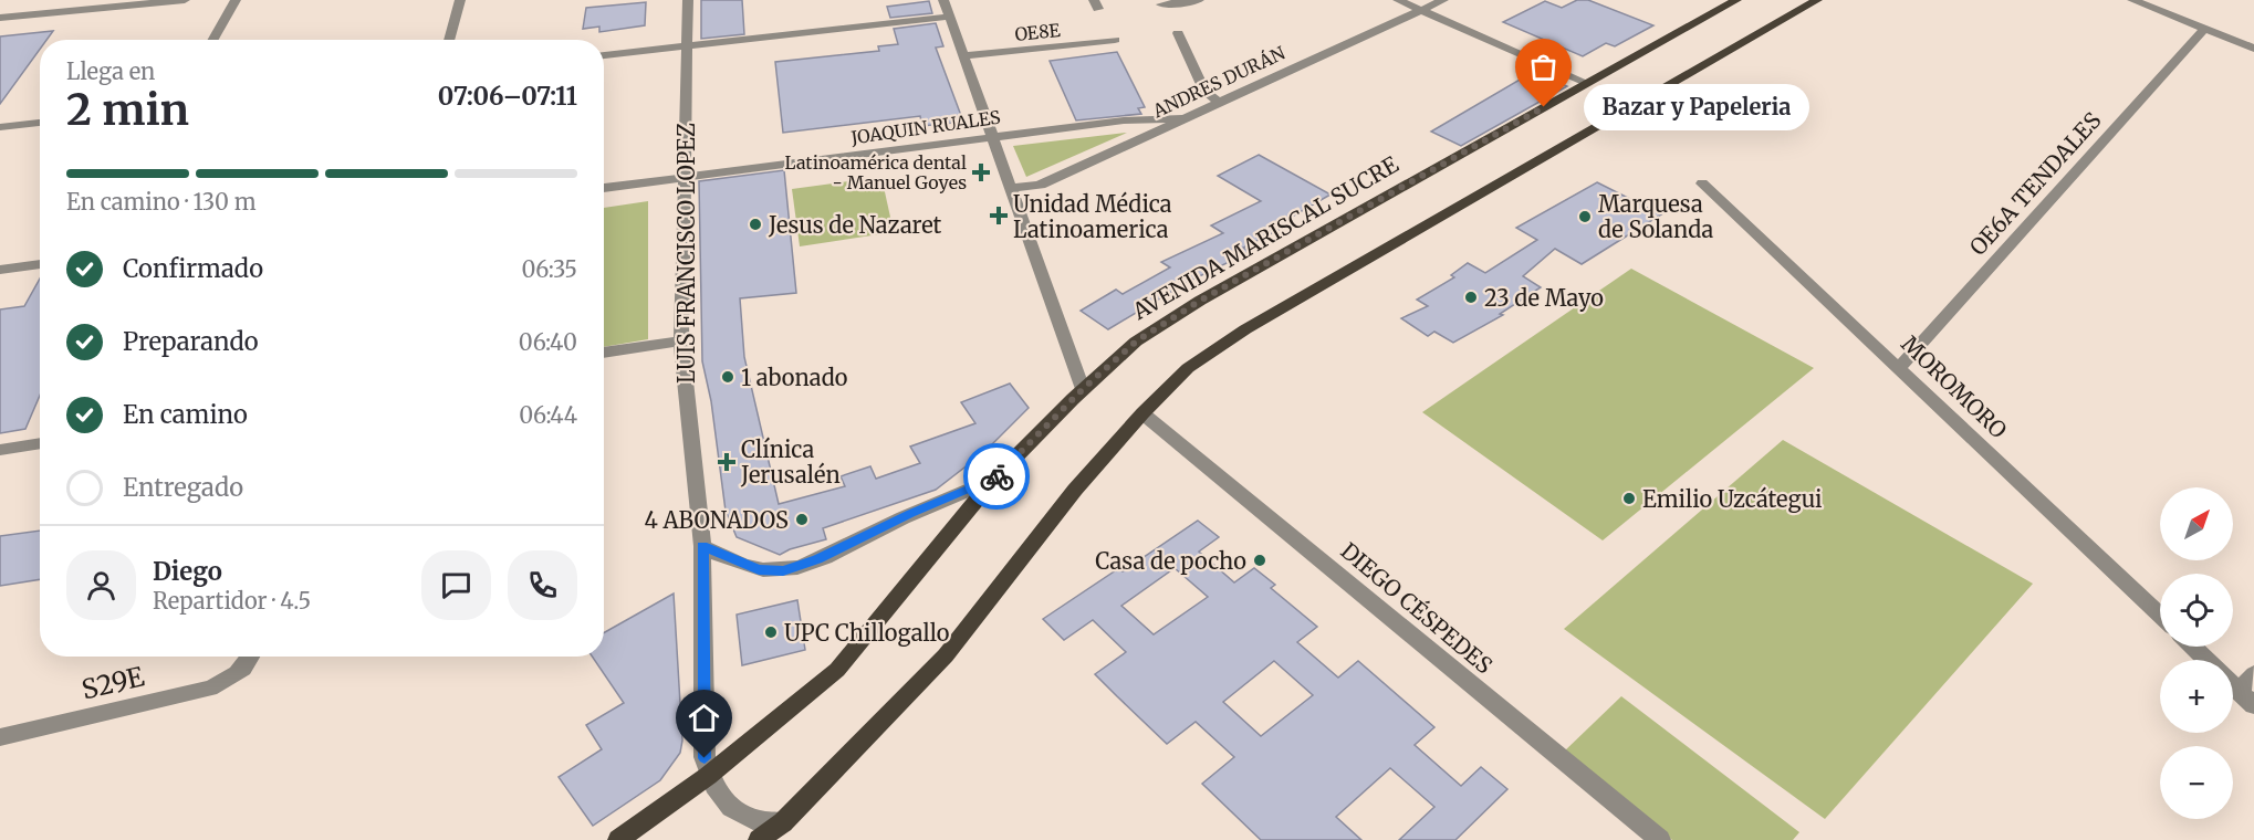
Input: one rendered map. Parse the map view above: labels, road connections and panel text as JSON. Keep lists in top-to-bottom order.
{
  "streets": {
    "main road": ["AVENIDA MARISCAL SUCRE"],
    "street": [
      "OE8E",
      "ANDRES DURÁN",
      "JOAQUIN RUALES",
      "OE6A TENDALES",
      "LUIS FRANCISCO LOPEZ",
      "MOROMORO",
      "DIEGO CÉSPEDES",
      "S29E"
    ]
  },
  "crossings": [
    ["ANDRES DURÁN", "JOAQUIN RUALES"],
    ["JOAQUIN RUALES", "LUIS FRANCISCO LOPEZ"],
    ["OE6A TENDALES", "MOROMORO"],
    ["AVENIDA MARISCAL SUCRE", "LUIS FRANCISCO LOPEZ"]
  ],
  "places": {
    "other": [
      "Bazar y Papeleria",
      "Marquesa de Solanda",
      "Jesus de Nazaret",
      "23 de Mayo",
      "1 abonado",
      "Emilio Uzcátegui",
      "4 ABONADOS",
      "Casa de pocho",
      "UPC Chillogallo"
    ],
    "health": ["Latinoamérica dental - Manuel Goyes", "Unidad Médica Latinoamerica", "Clínica Jerusalén"]
  },
  "north": "top right",
  "page": {
    "heading": ["2 min", "Llega en", "07:06–07:11"],
    "panel": ["Diego", "Repartidor · 4.5"],
    "bubble": "Bazar y Papeleria",
    "bar": "En camino · 130 m",
    "list": [
      ["Confirmado", "06:35"],
      ["Preparando", "06:40"],
      ["En camino", "06:44"],
      "Entregado"
    ],
    "map_buttons": ["+", "−"]
  }
}
